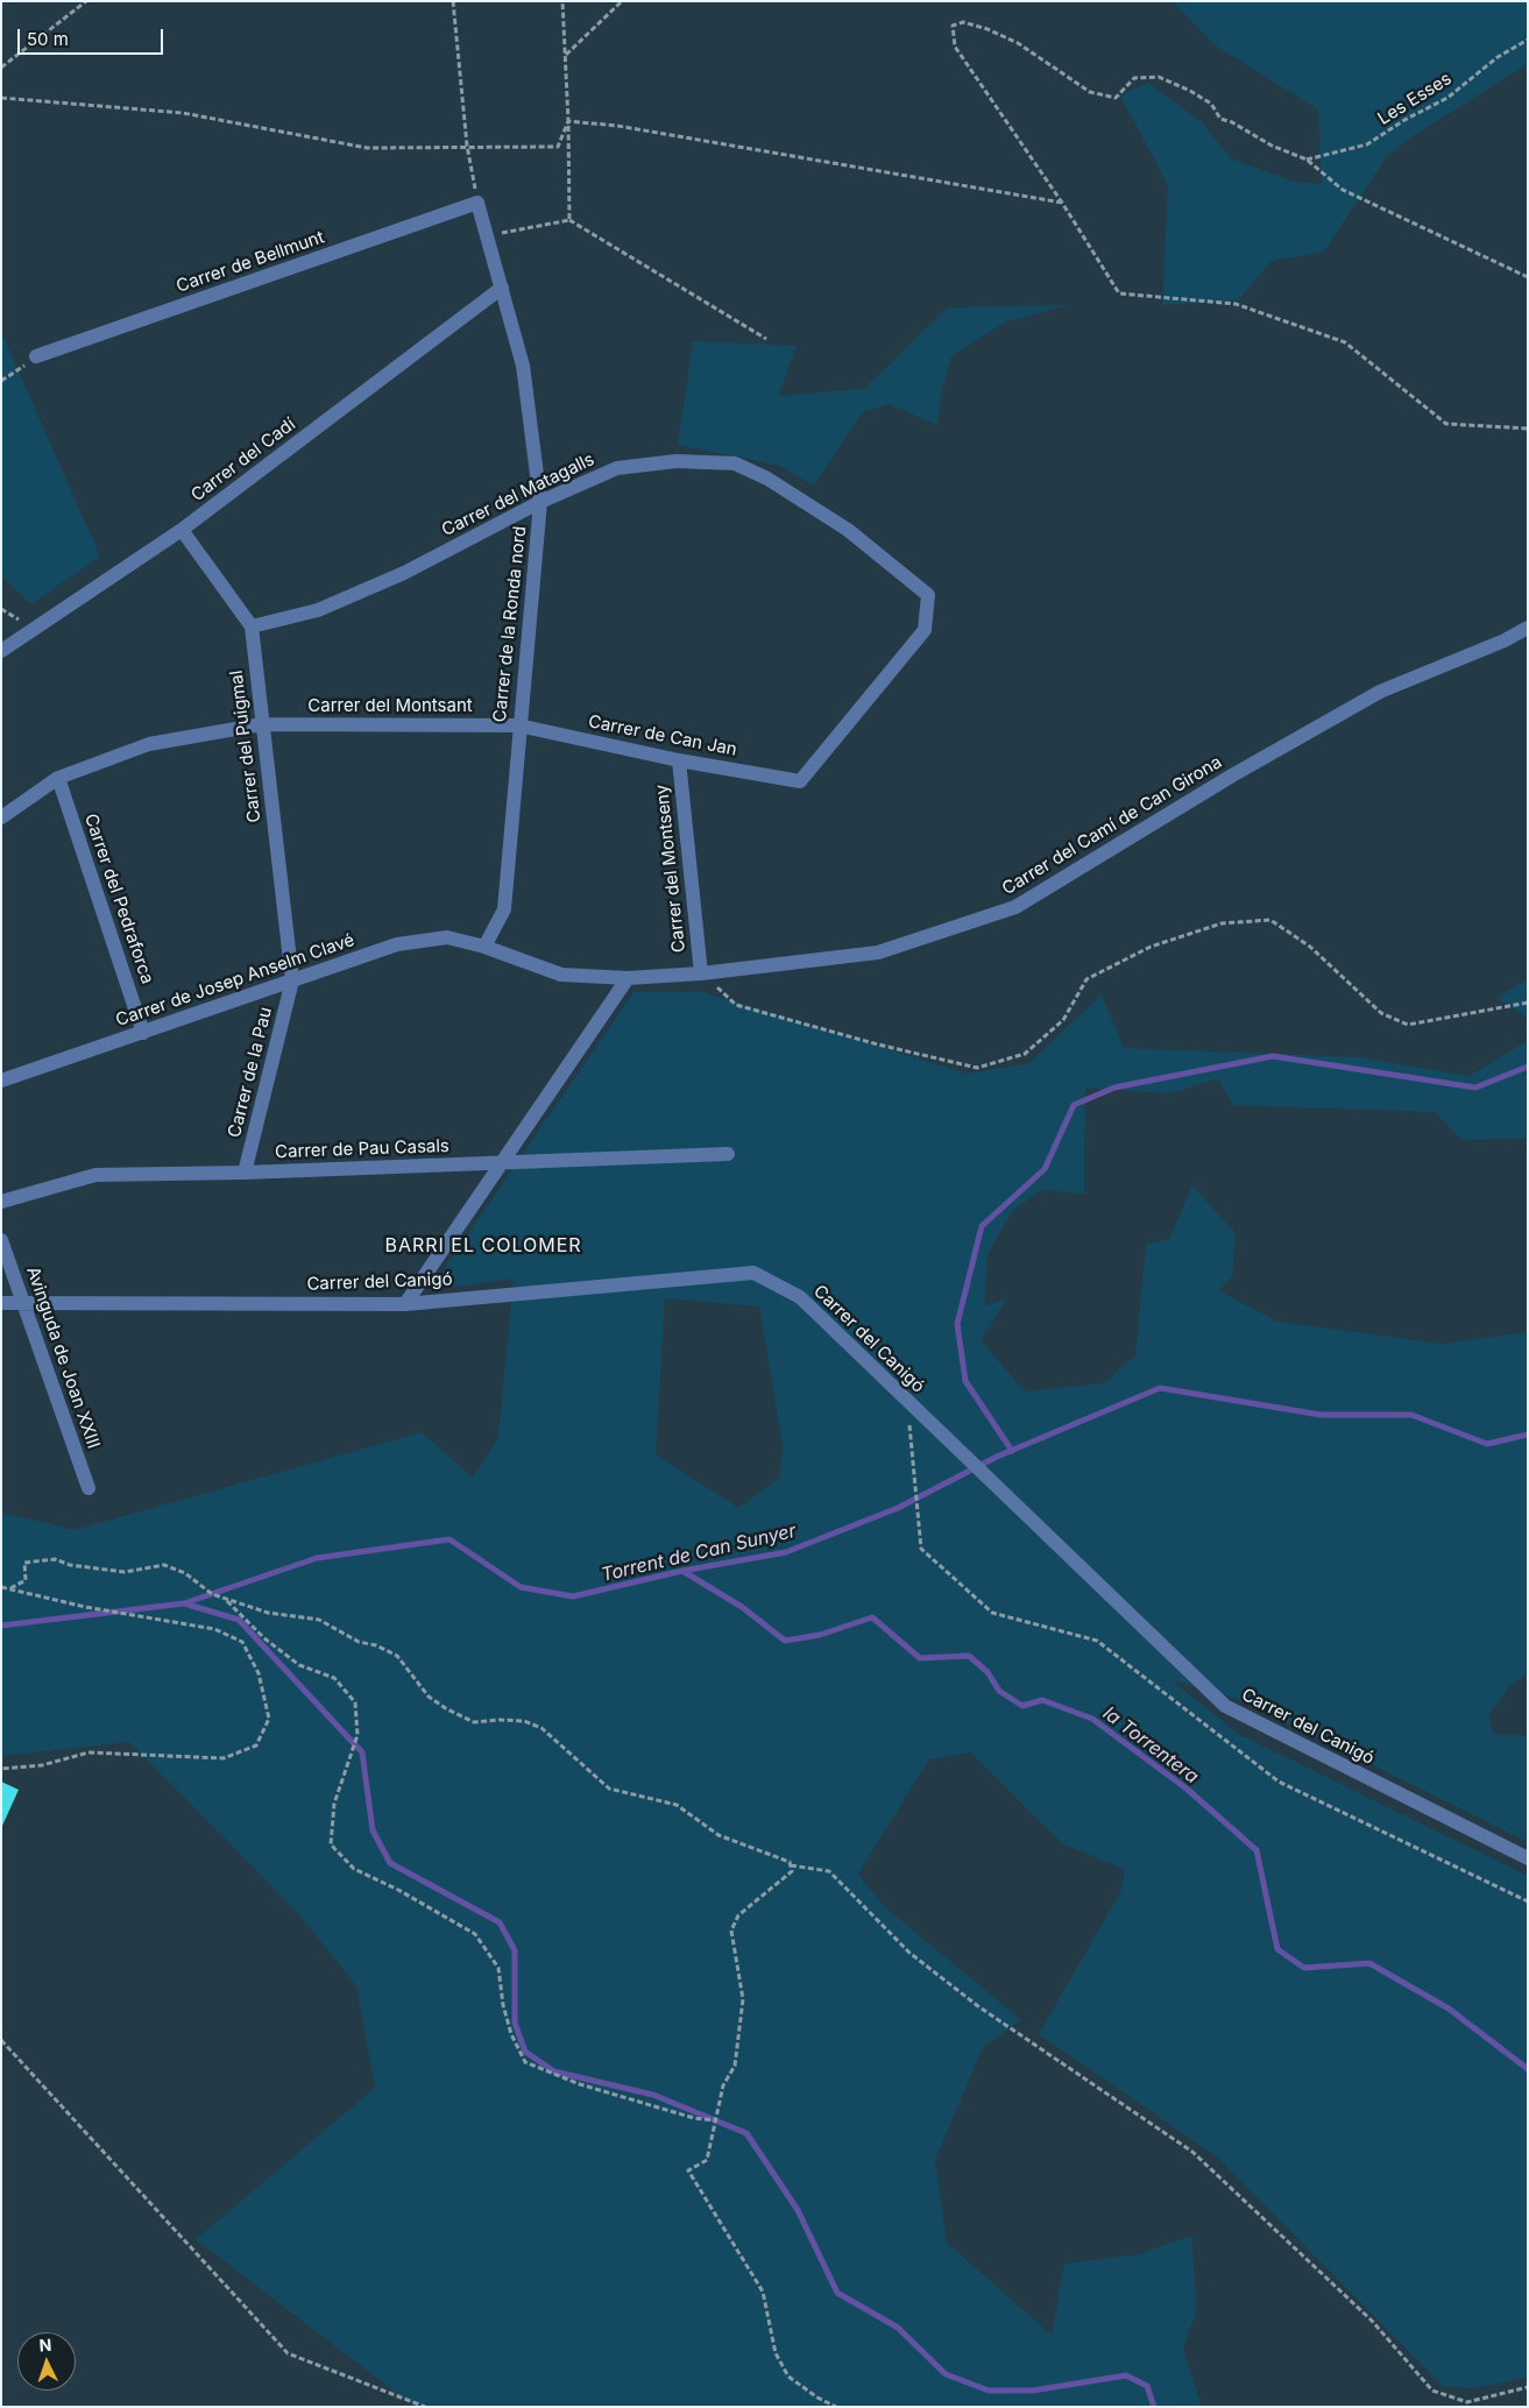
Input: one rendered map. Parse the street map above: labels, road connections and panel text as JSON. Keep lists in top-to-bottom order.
{
  "streets": {
    "street": [
      "Carrer de Bellmunt",
      "Carrer del Cadí",
      "Carrer del Matagalls",
      "Carrer de la Ronda nord",
      "Carrer del Montsant",
      "Carrer de Can Jan",
      "Carrer del Puigmal",
      "Carrer del Camí de Can Girona",
      "Carrer del Montseny",
      "Carrer del Pedraforca",
      "Carrer de Josep Anselm Clavé",
      "Carrer de la Pau",
      "Carrer de Pau Casals",
      "Carrer del Canigó",
      "Avinguda de Joan XXIII"
    ],
    "path": ["Les Esses"]
  },
  "crossings": [
    ["Carrer de Bellmunt", "Carrer de la Ronda nord"],
    ["Carrer del Cadí", "Carrer de la Ronda nord"],
    ["Carrer del Cadí", "Carrer del Puigmal"],
    ["Carrer del Matagalls", "Carrer de la Ronda nord"],
    ["Carrer del Matagalls", "Carrer de Can Jan"],
    ["Carrer del Matagalls", "Carrer del Puigmal"],
    ["Carrer de la Ronda nord", "Carrer del Montsant"],
    ["Carrer de la Ronda nord", "Carrer de Can Jan"],
    ["Carrer de la Ronda nord", "Carrer del Camí de Can Girona"],
    ["Carrer de la Ronda nord", "Carrer de Josep Anselm Clavé"],
    ["Carrer del Montsant", "Carrer de Can Jan"],
    ["Carrer del Montsant", "Carrer del Puigmal"],
    ["Carrer del Montsant", "Carrer del Pedraforca"],
    ["Carrer de Can Jan", "Carrer del Montseny"],
    ["Carrer del Puigmal", "Carrer de Josep Anselm Clavé"],
    ["Carrer del Puigmal", "Carrer de la Pau"],
    ["Carrer del Camí de Can Girona", "Carrer del Montseny"],
    ["Carrer del Camí de Can Girona", "Carrer de Josep Anselm Clavé"],
    ["Carrer del Pedraforca", "Carrer de Josep Anselm Clavé"],
    ["Carrer de Josep Anselm Clavé", "Carrer de la Pau"],
    ["Carrer de la Pau", "Carrer de Pau Casals"],
    ["Carrer del Canigó", "Avinguda de Joan XXIII"]
  ],
  "districts": ["BARRI EL COLOMER"],
  "water": ["Torrent de Can Sunyer", "la Torrentera"],
  "scale_bar": "50 m",
  "north": "top"
}
